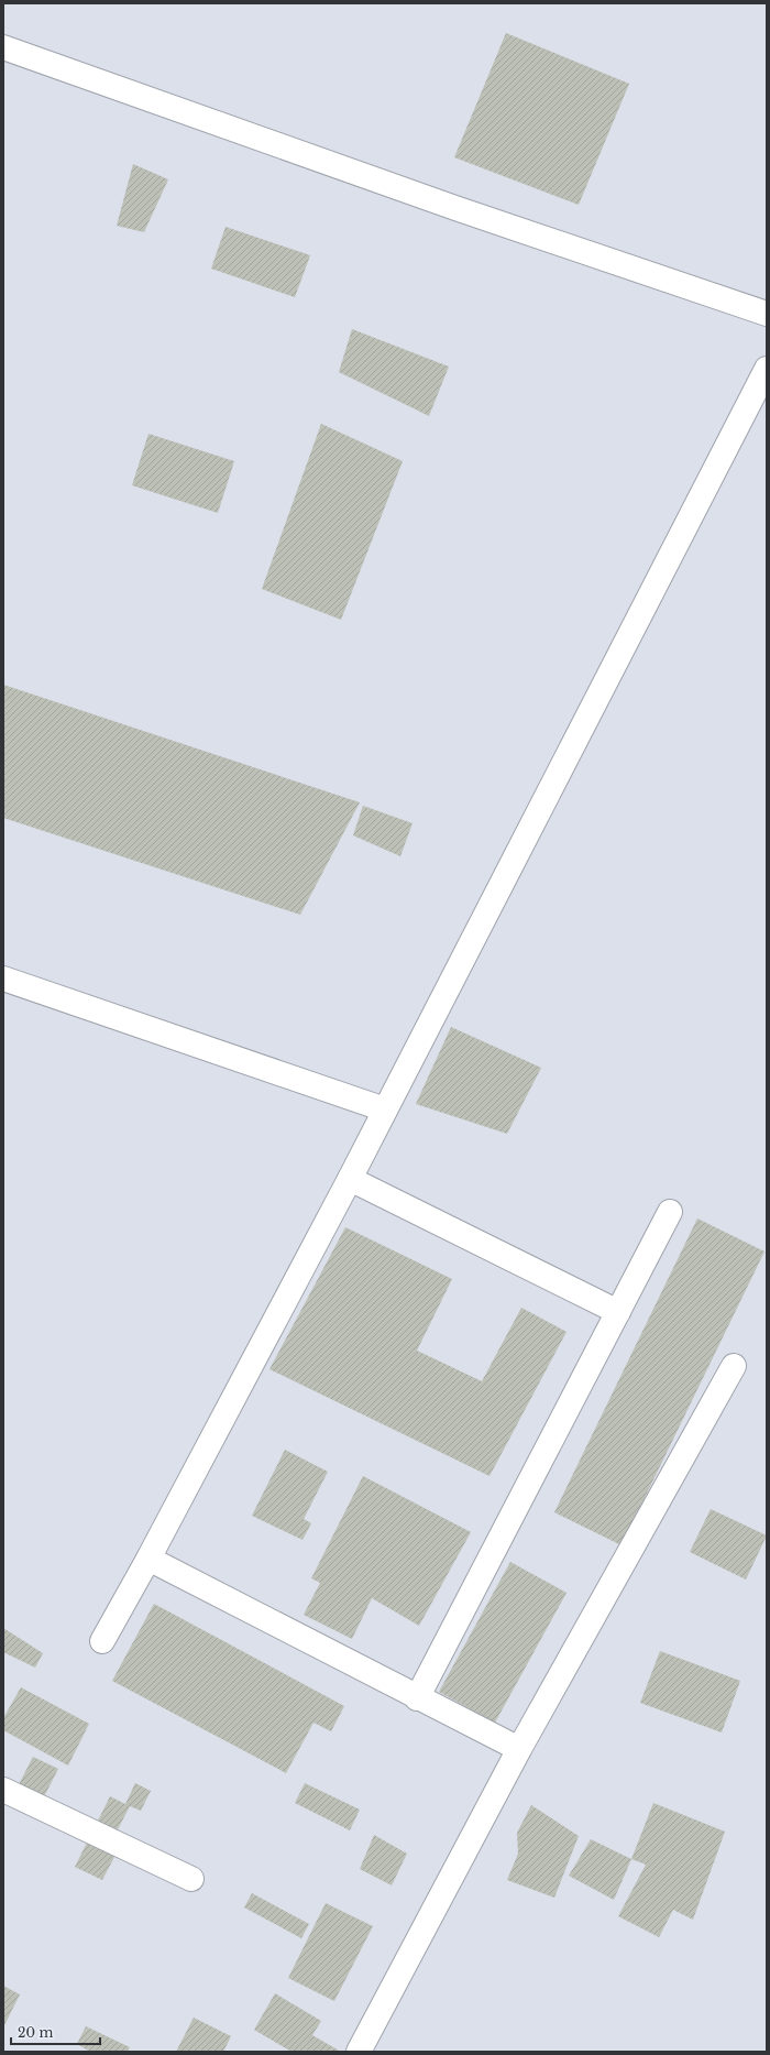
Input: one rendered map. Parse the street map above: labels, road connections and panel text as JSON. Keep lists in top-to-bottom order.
{
  "scale_bar": "20 m"
}
